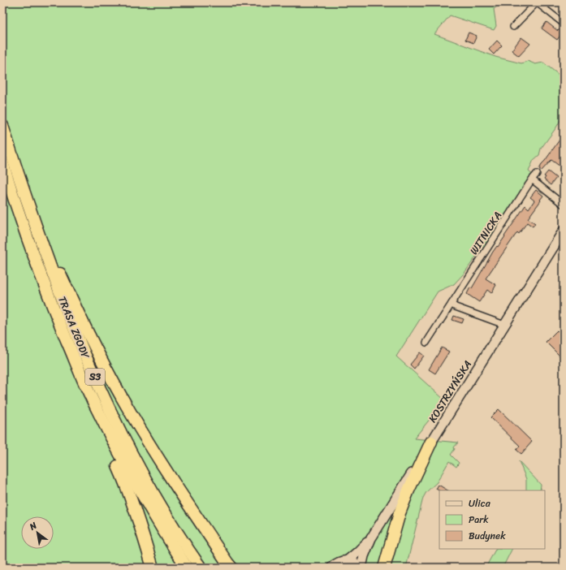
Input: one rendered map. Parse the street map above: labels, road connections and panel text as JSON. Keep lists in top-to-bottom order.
{
  "streets": {
    "highway": ["TRASA ZGODY", "S3"],
    "main road": ["KOSTRZYŃSKA"],
    "street": ["WITNICKA"]
  },
  "legend": ["Ulica", "Park", "Budynek"],
  "north": "top left"
}
